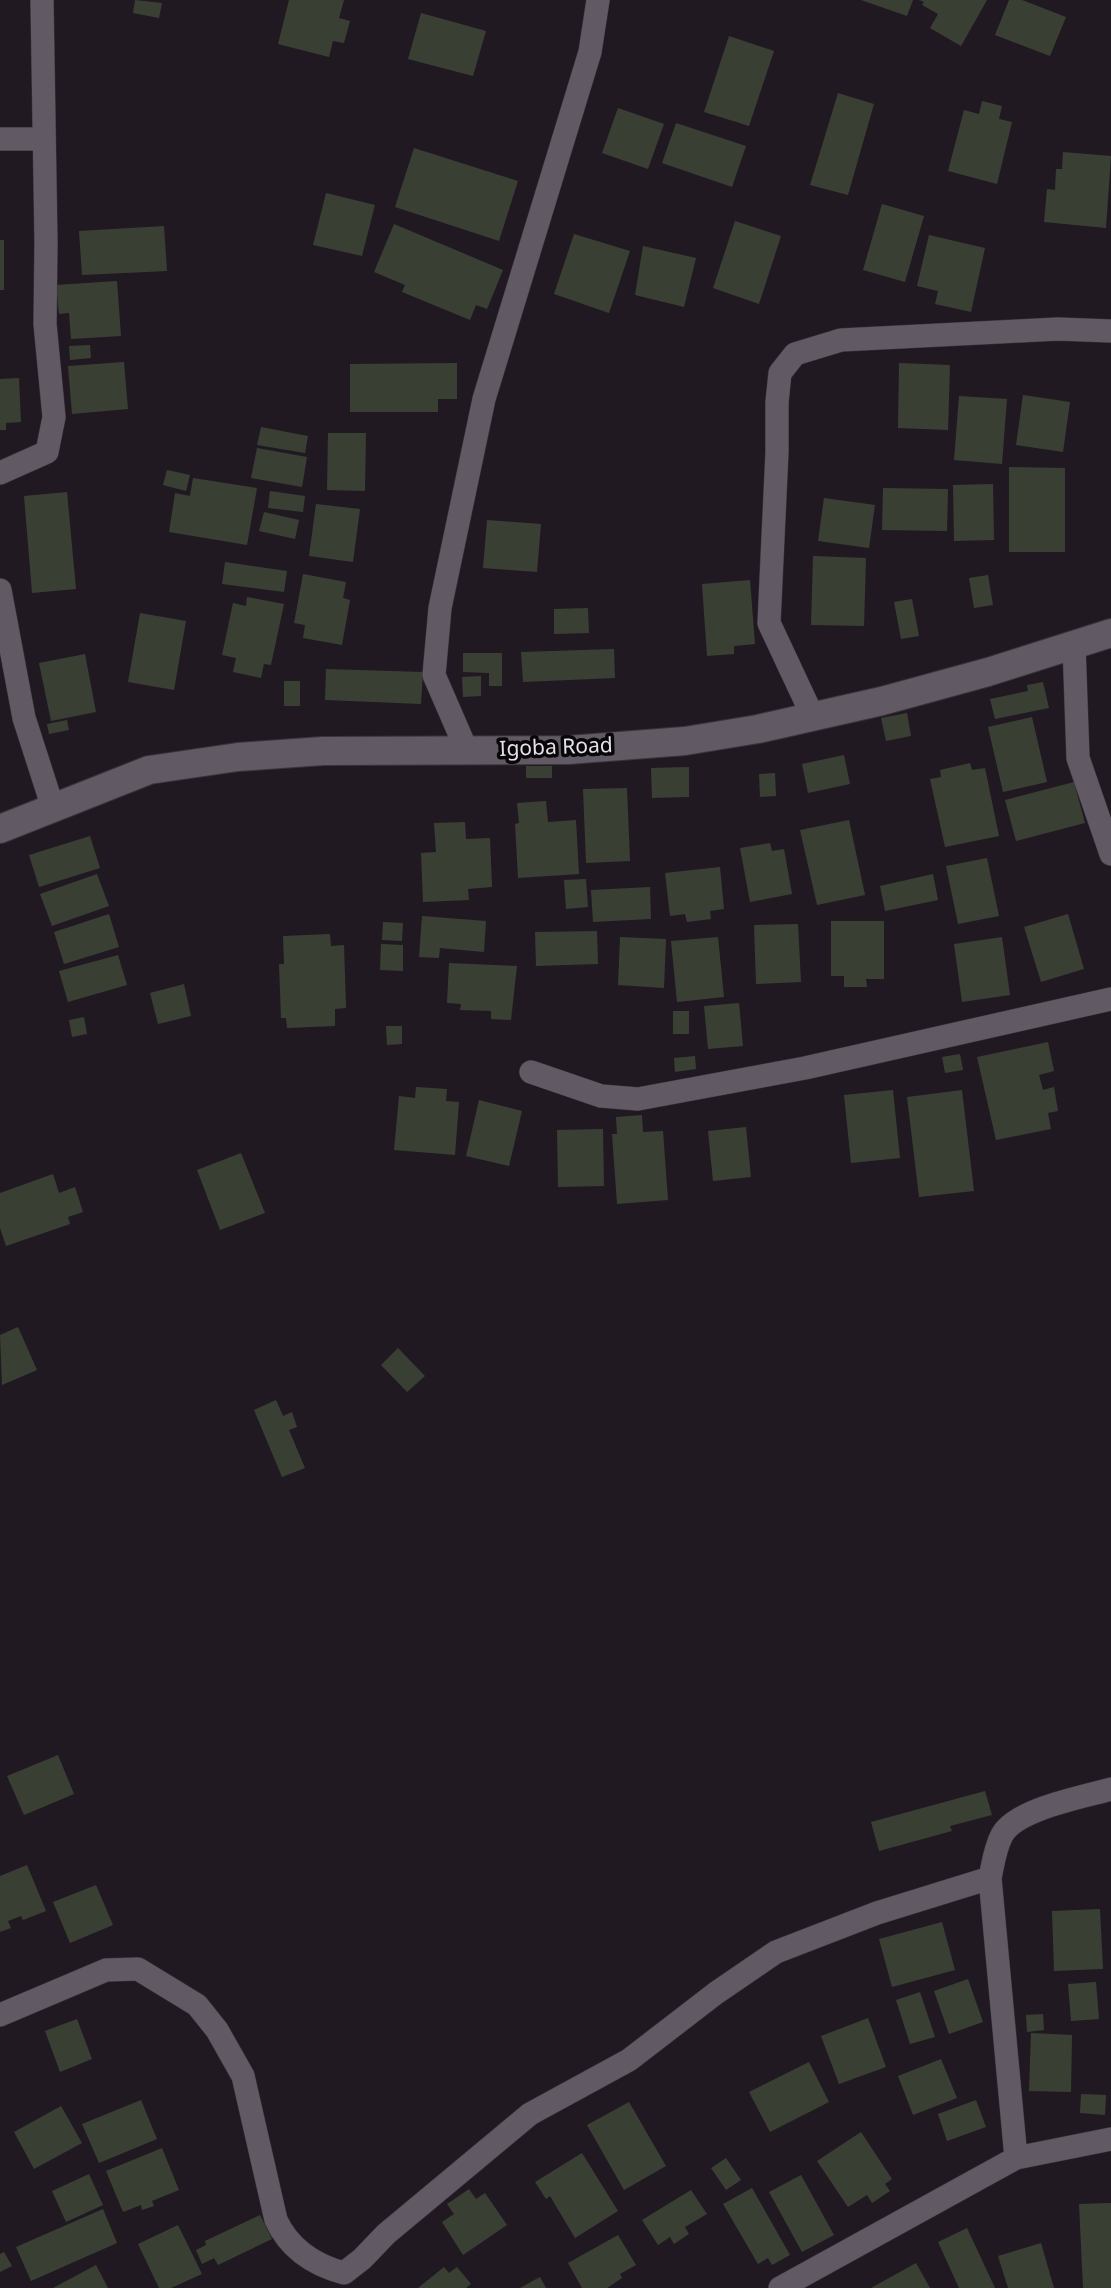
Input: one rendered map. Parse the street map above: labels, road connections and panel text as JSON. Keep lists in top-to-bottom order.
{
  "streets": {
    "street": ["Igoba Road"]
  }
}
